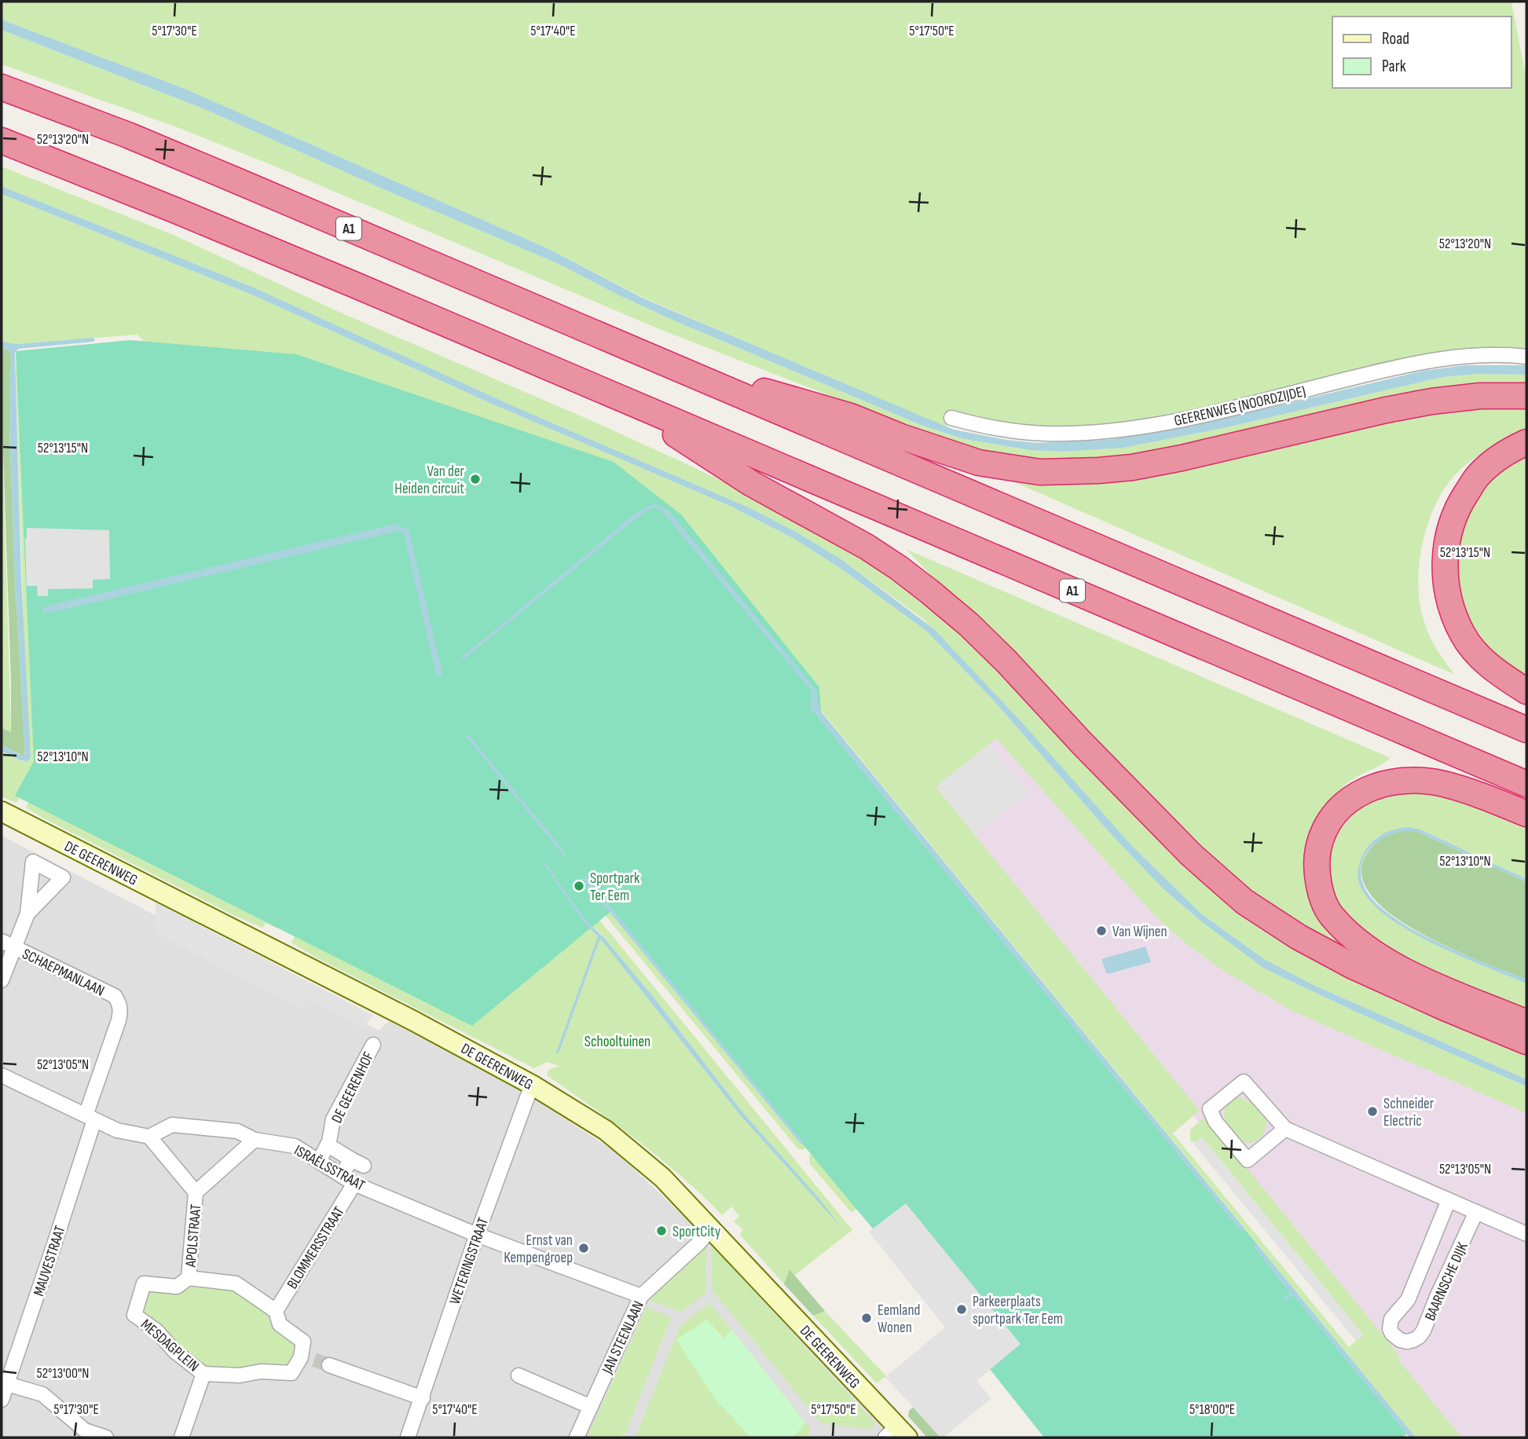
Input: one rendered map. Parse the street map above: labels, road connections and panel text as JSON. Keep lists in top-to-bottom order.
{
  "streets": {
    "highway": ["A1"],
    "main road": ["DE GEERENWEG"],
    "street": [
      "GEERENWEG (NOORDZIJDE)",
      "SCHAEPMANLAAN",
      "DE GEERENHOF",
      "ISRAËLSSTRAAT",
      "APOLSTRAAT",
      "BLOMMERSSTRAAT",
      "MAUVESTRAAT",
      "WETERINGSTRAAT",
      "BAARNSCHE DIJK",
      "JAN STEENLAAN",
      "MESDAGPLEIN"
    ]
  },
  "crossings": [
    ["DE GEERENWEG", "WETERINGSTRAAT"],
    ["DE GEERENWEG", "JAN STEENLAAN"],
    ["SCHAEPMANLAAN", "MAUVESTRAAT"],
    ["DE GEERENHOF", "ISRAËLSSTRAAT"],
    ["ISRAËLSSTRAAT", "APOLSTRAAT"],
    ["ISRAËLSSTRAAT", "BLOMMERSSTRAAT"],
    ["ISRAËLSSTRAAT", "WETERINGSTRAAT"],
    ["ISRAËLSSTRAAT", "JAN STEENLAAN"],
    ["APOLSTRAAT", "MESDAGPLEIN"],
    ["BLOMMERSSTRAAT", "MESDAGPLEIN"]
  ],
  "parks": ["Schooltuinen"],
  "places": [
    "Van der Heiden circuit",
    "Sportpark Ter Eem",
    "Van Wijnen",
    "Schneider Electric",
    "SportCity",
    "Ernst van Kempengroep",
    "Parkeerplaats sportpark Ter Eem",
    "Eemland Wonen"
  ],
  "legend": ["Road", "Park"],
  "coordinates": [
    "5°17'30\"E",
    "5°17'40\"E",
    "5°17'50\"E",
    "52°13'20\"N",
    "52°13'15\"N",
    "52°13'10\"N",
    "52°13'05\"N",
    "52°13'00\"N",
    "5°18'00\"E"
  ]
}
